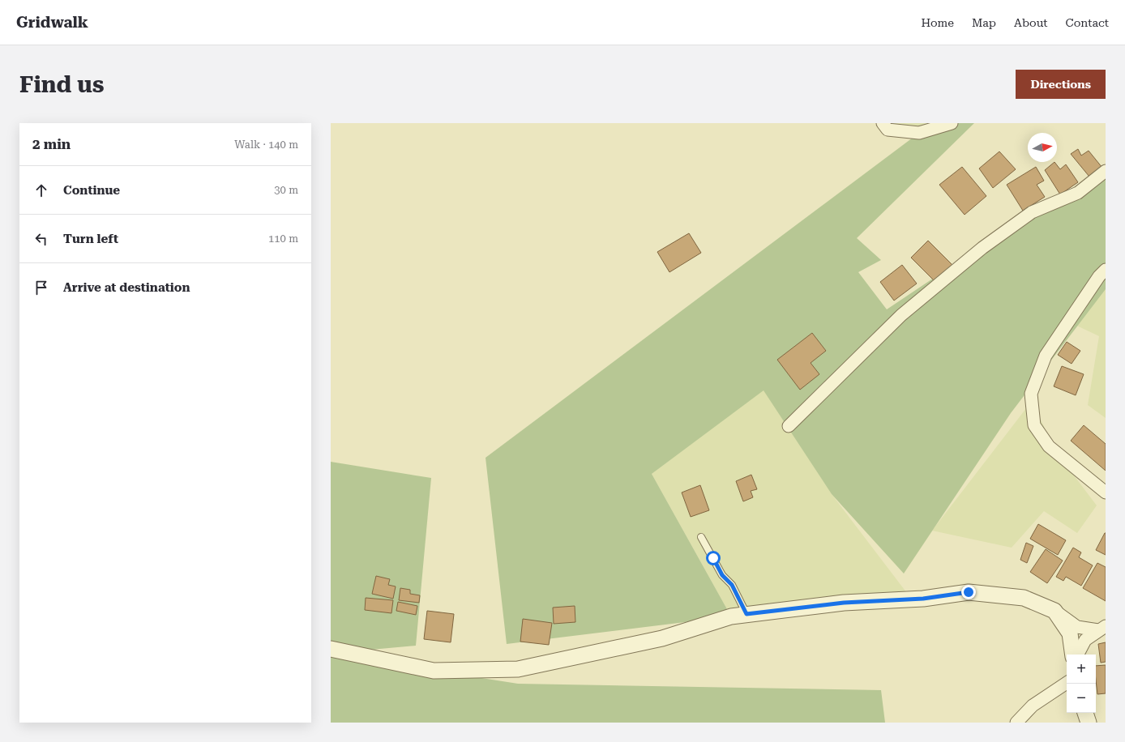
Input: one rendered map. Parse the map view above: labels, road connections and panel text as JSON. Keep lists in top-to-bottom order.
{
  "north": "right",
  "page": {
    "header": "Gridwalk",
    "nav": [
      "Home",
      "Map",
      "About",
      "Contact"
    ],
    "buttons": "Directions",
    "title": "Find us",
    "heading": ["2 min", "Walk · 140 m"],
    "list": [
      ["Continue", "30 m"],
      ["Turn left", "110 m"],
      "Arrive at destination"
    ],
    "map_buttons": ["+", "−"]
  }
}
